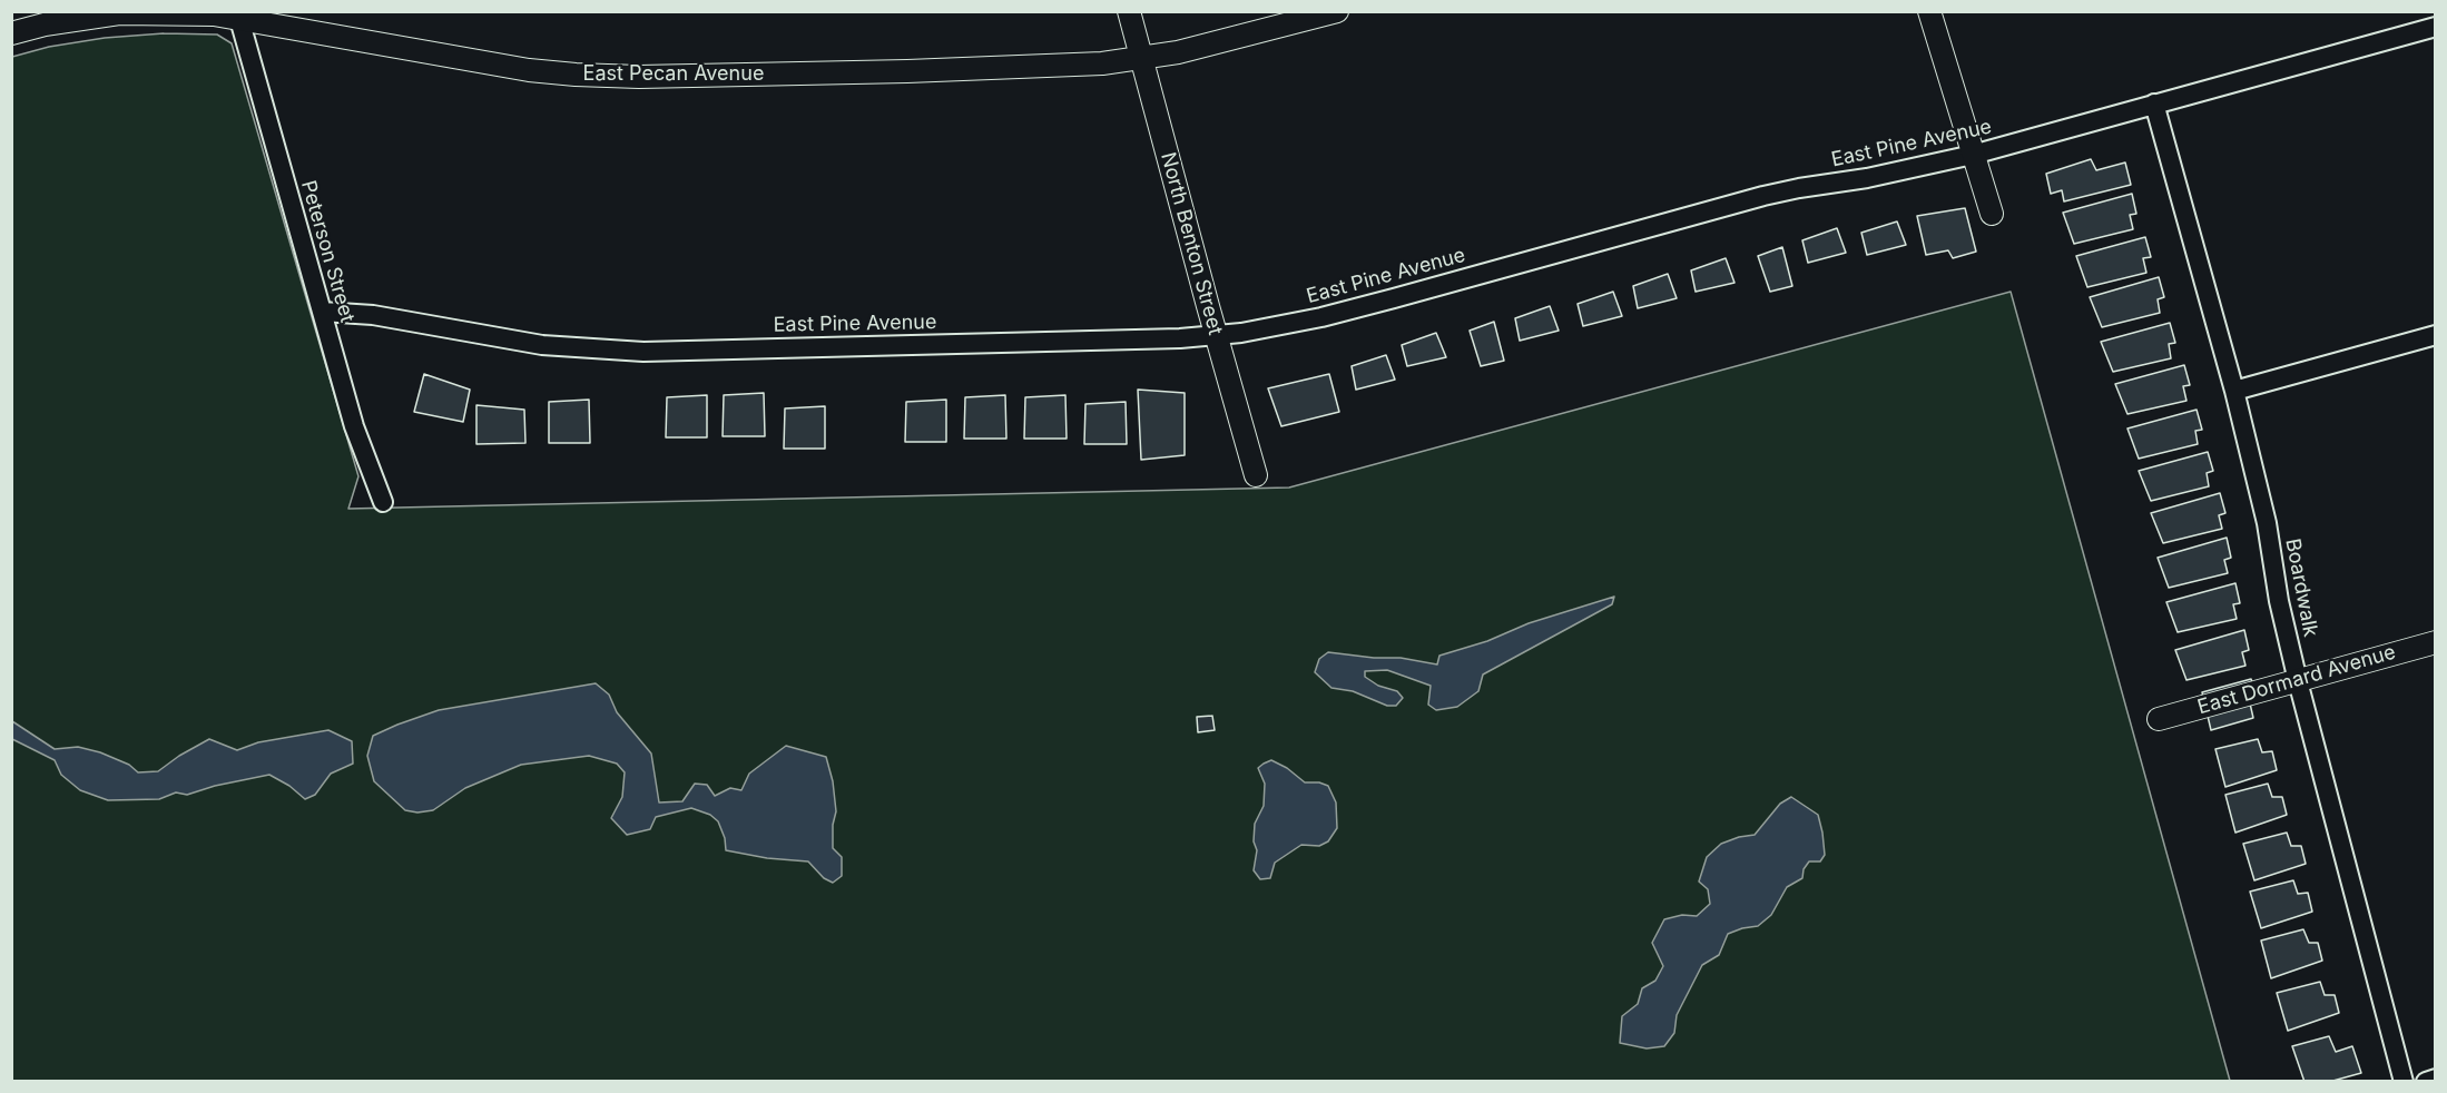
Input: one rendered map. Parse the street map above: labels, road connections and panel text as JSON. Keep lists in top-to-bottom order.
{
  "streets": {
    "street": [
      "East Pecan Avenue",
      "East Pine Avenue",
      "North Benton Street",
      "Peterson Street",
      "Boardwalk",
      "East Dormard Avenue"
    ]
  },
  "crossings": [
    ["East Pecan Avenue", "North Benton Street"],
    ["East Pecan Avenue", "Peterson Street"],
    ["East Pine Avenue", "North Benton Street"],
    ["East Pine Avenue", "Peterson Street"],
    ["East Pine Avenue", "Boardwalk"],
    ["Boardwalk", "East Dormard Avenue"]
  ]
}
